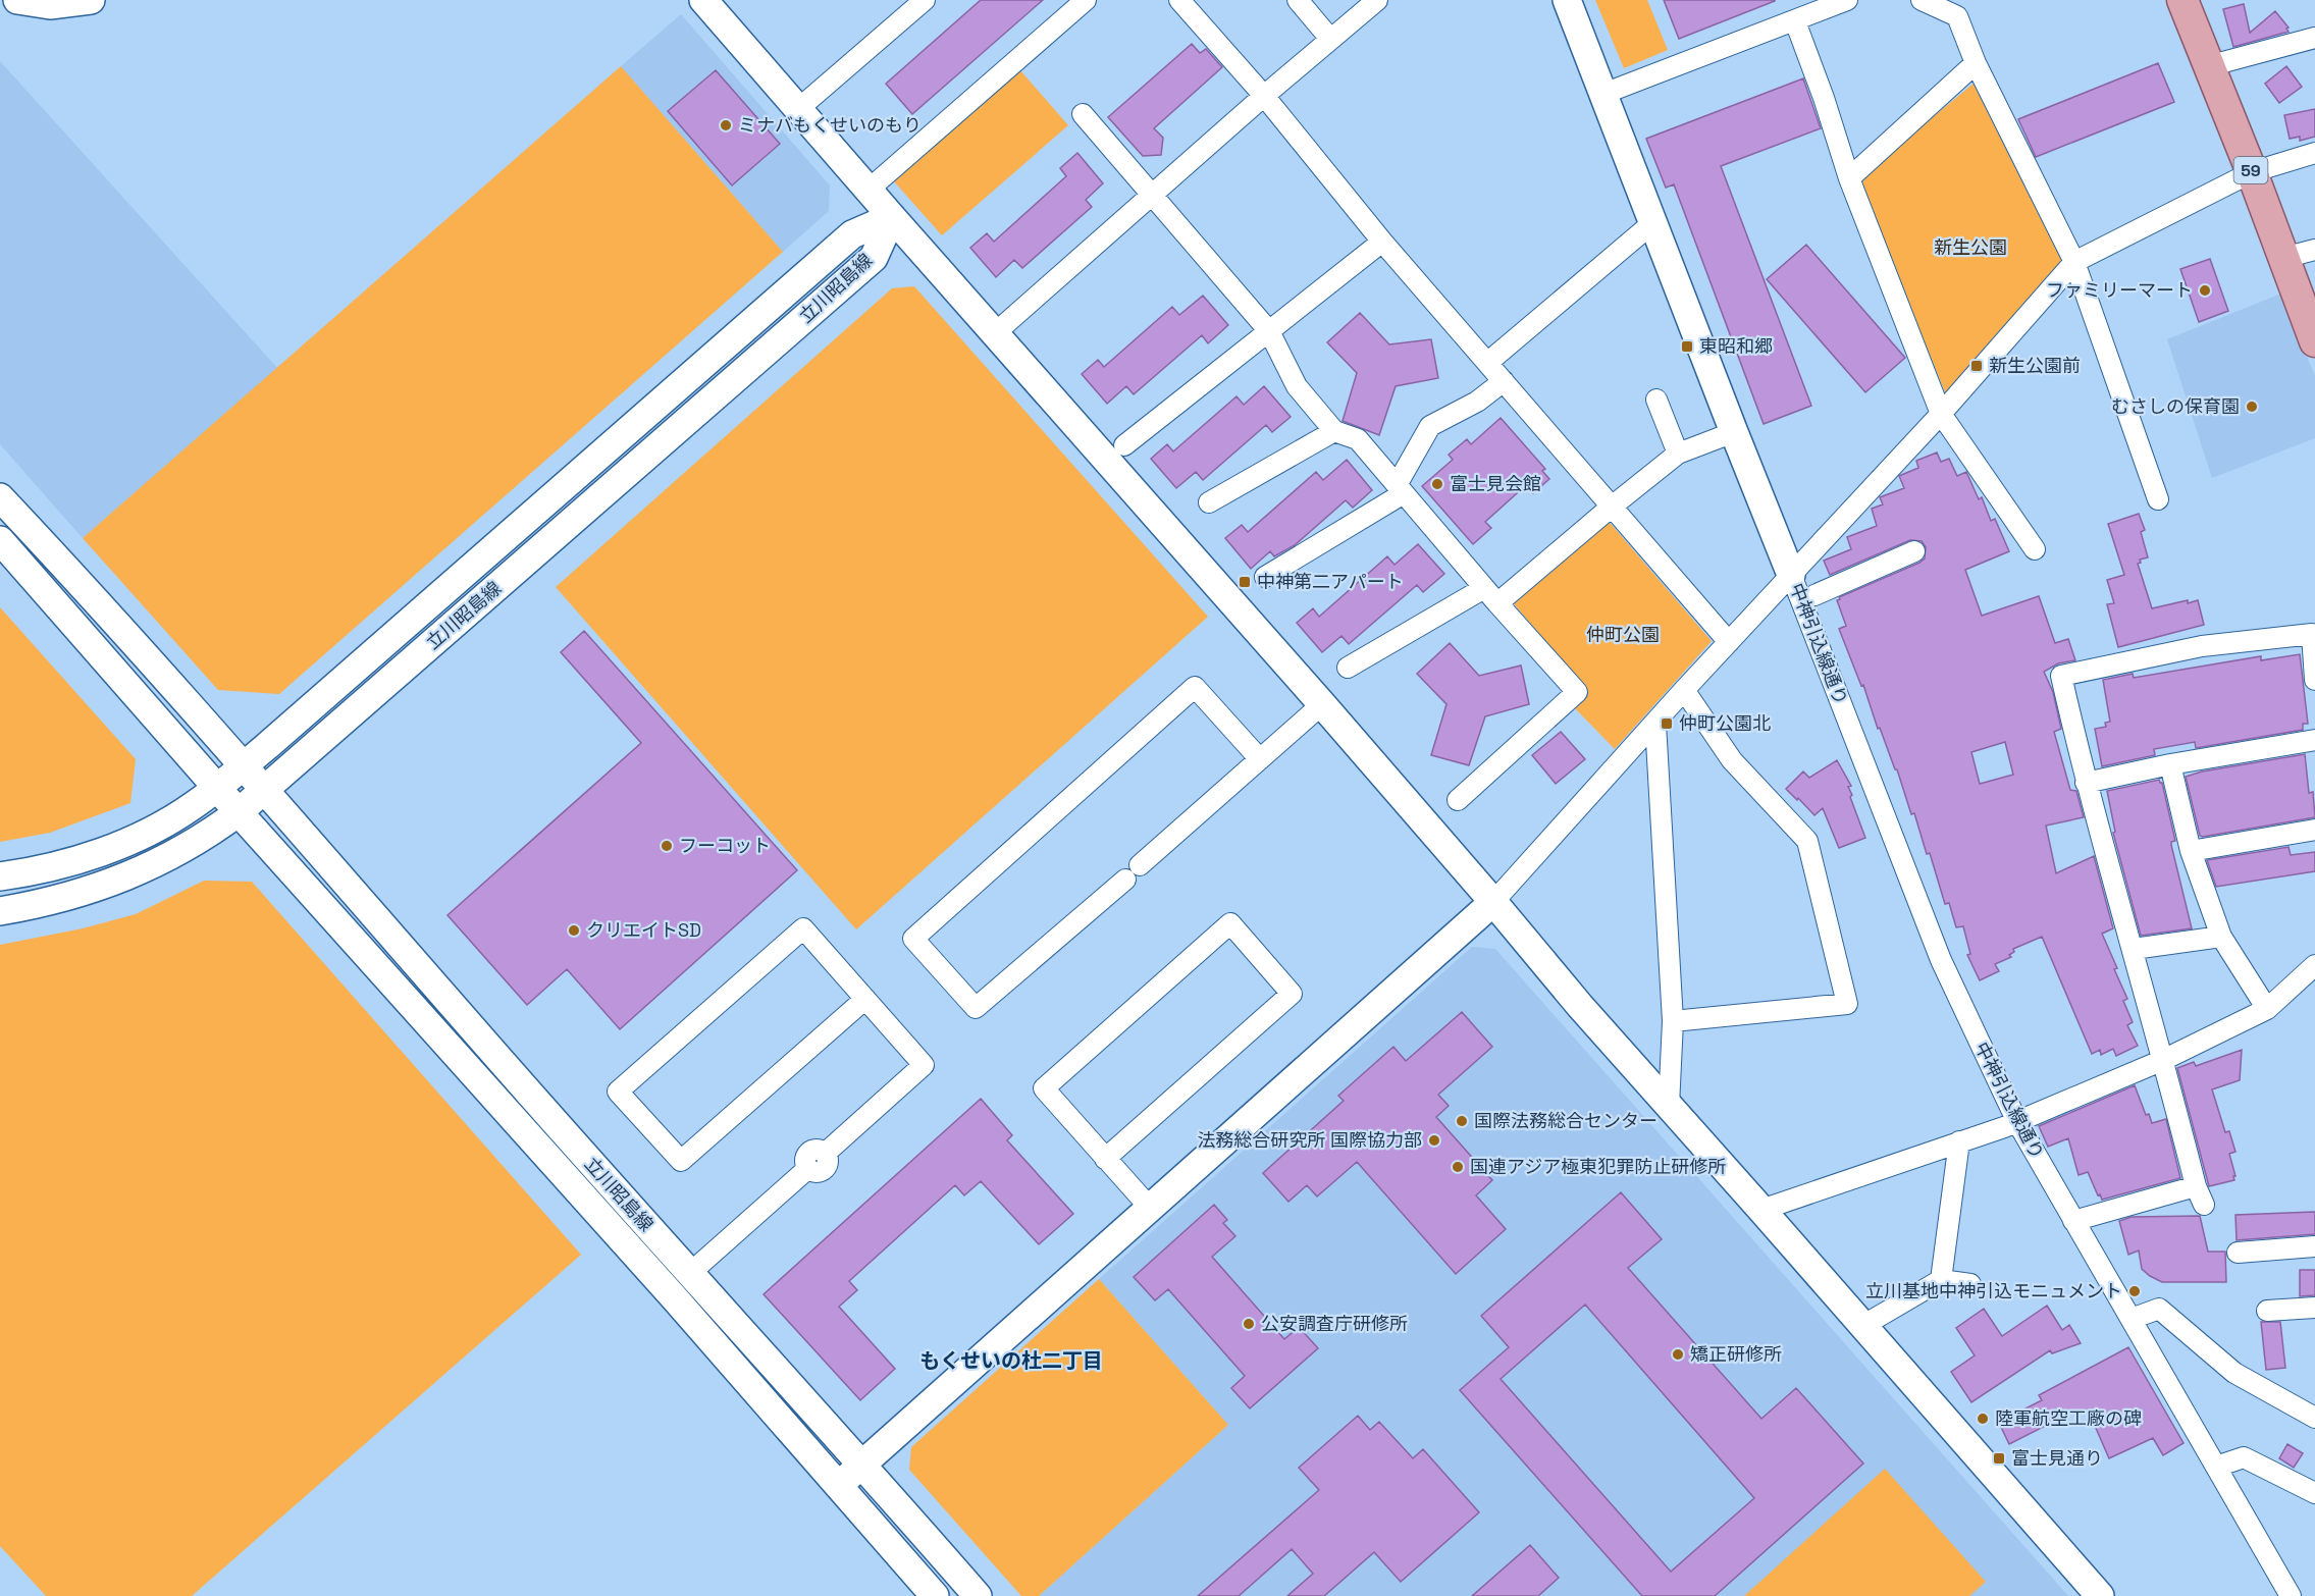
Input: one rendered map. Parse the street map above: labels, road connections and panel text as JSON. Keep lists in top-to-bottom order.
{
  "streets": {
    "main road": ["59", "立川昭島線"],
    "street": ["中神引込線通り"]
  },
  "districts": ["もくせいの杜二丁目"],
  "parks": ["新生公園", "仲町公園"],
  "places": {
    "other": [
      "ミナバもくせいのもり",
      "ファミリーマート",
      "むさしの保育園",
      "富士見会館",
      "フーコット",
      "クリエイトSD",
      "国際法務総合センター",
      "法務総合研究所 国際協力部",
      "国連アジア極東犯罪防止研修所",
      "立川基地中神引込モニュメント",
      "公安調査庁研修所",
      "矯正研修所",
      "陸軍航空工廠の碑"
    ],
    "transit": [
      "東昭和郷",
      "新生公園前",
      "中神第二アパート",
      "仲町公園北",
      "富士見通り"
    ]
  }
}
